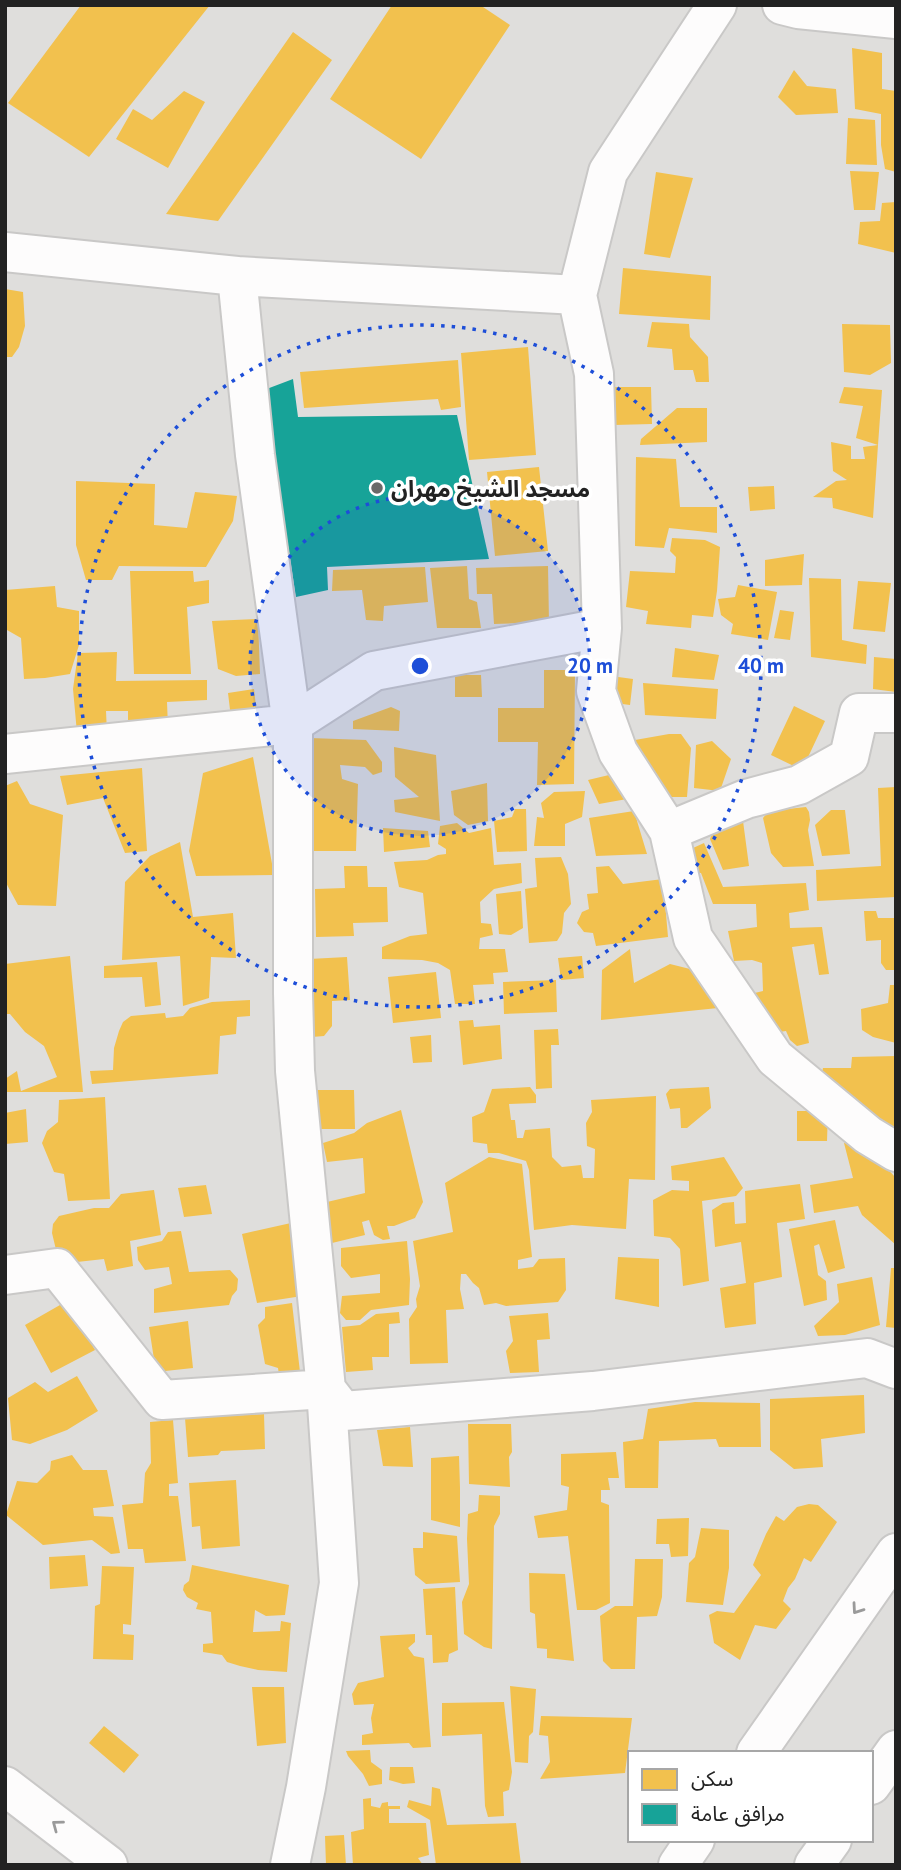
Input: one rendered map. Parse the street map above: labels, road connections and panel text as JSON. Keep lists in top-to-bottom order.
{
  "places": ["مسجد الشيخ مهران"],
  "legend": ["سكن", "مرافق عامة"],
  "rings": ["20 m", "40 m"]
}
